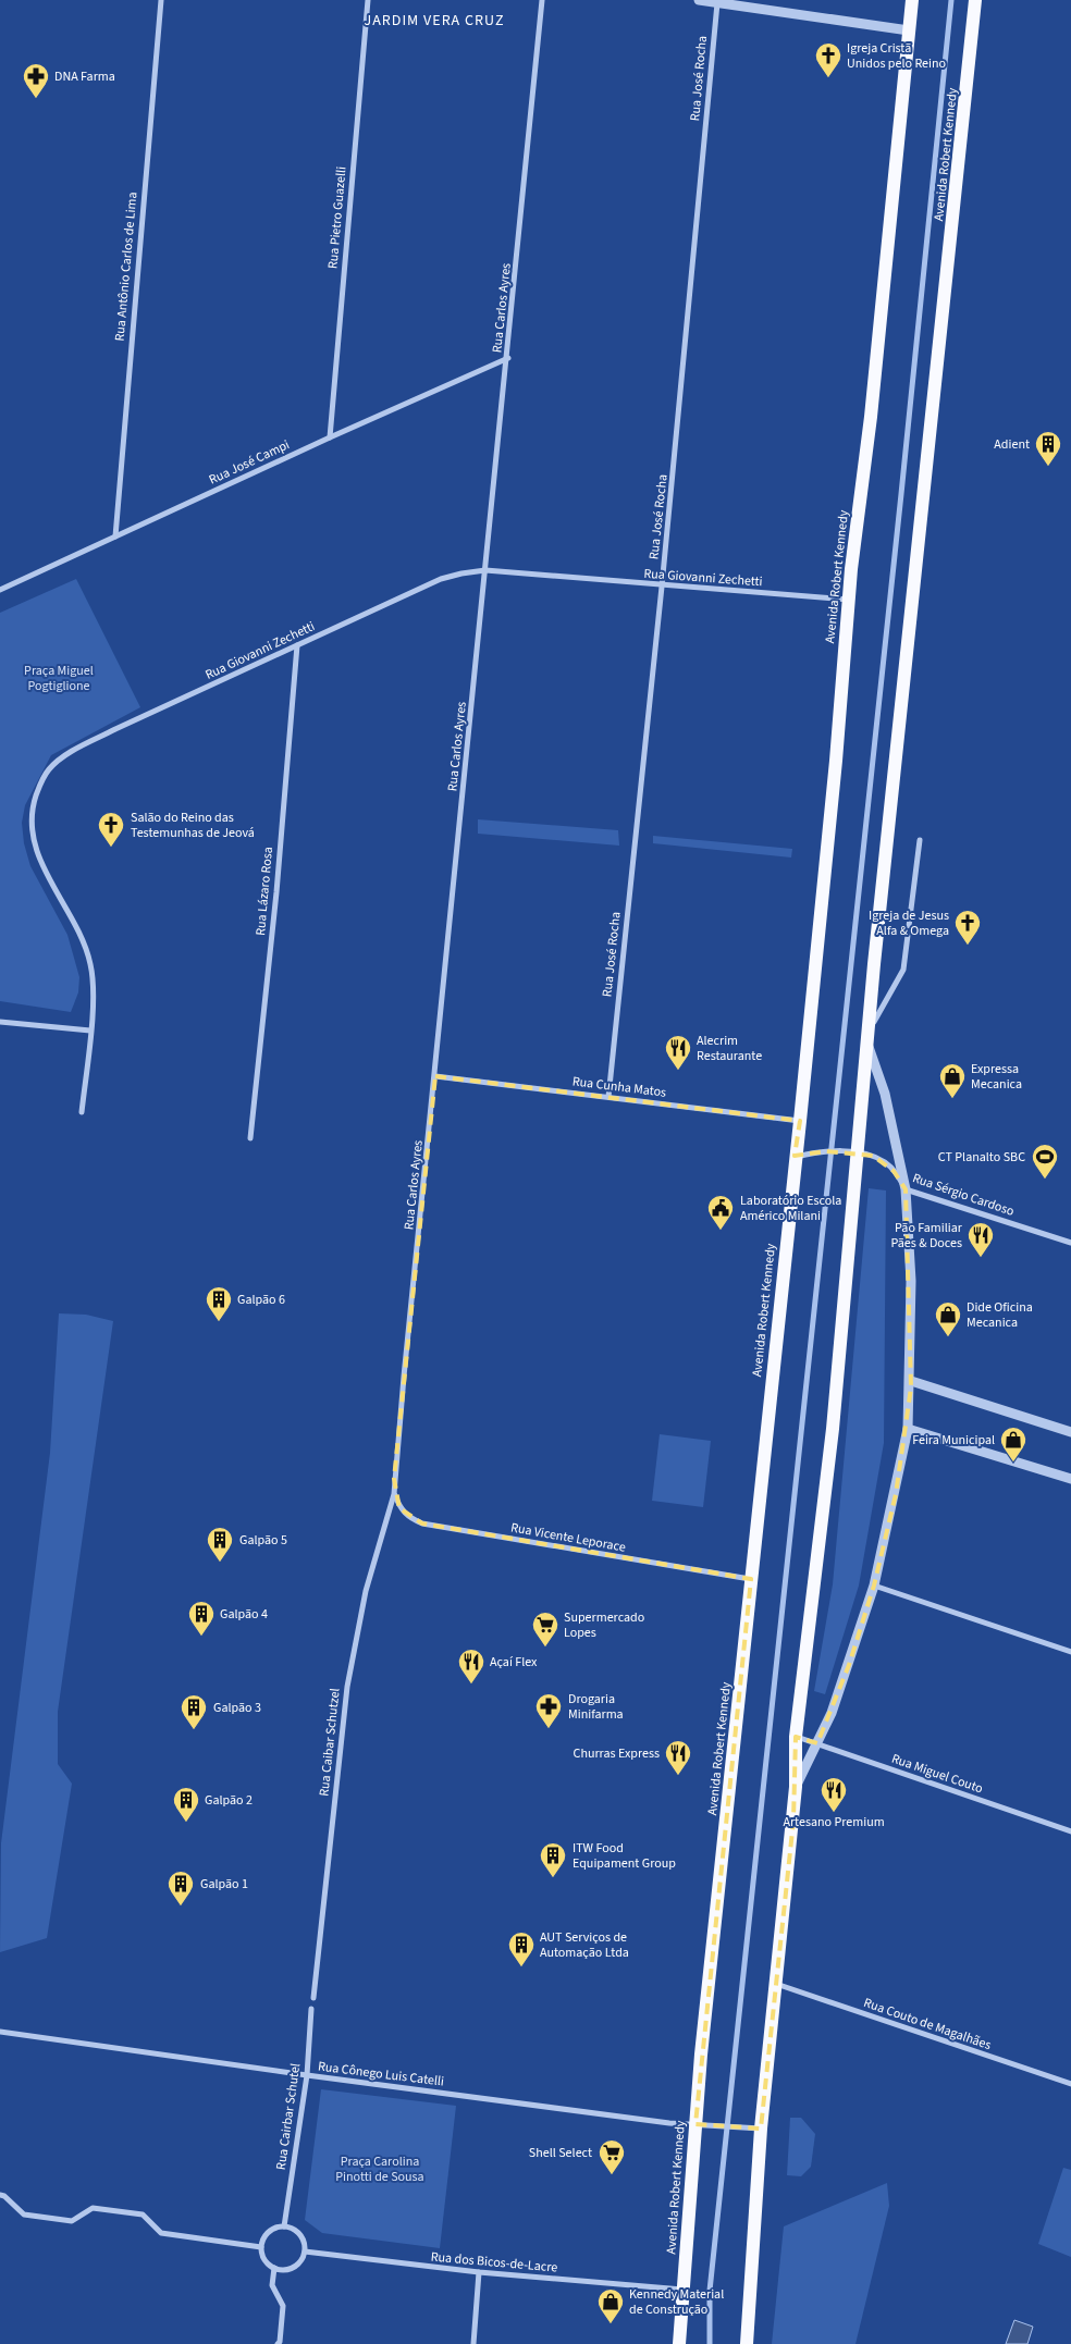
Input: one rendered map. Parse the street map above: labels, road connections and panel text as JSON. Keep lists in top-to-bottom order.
{
  "streets": {
    "main road": ["Avenida Robert Kennedy"],
    "street": [
      "Rua José Rocha",
      "Rua Pietro Guazelli",
      "Rua Antônio Carlos de Lima",
      "Rua Carlos Ayres",
      "Rua José Campi",
      "Rua Giovanni Zechetti",
      "Rua Lázaro Rosa",
      "Rua Cunha Matos",
      "Rua Sérgio Cardoso",
      "Rua Vicente Leporace",
      "Rua Caibar Schutzel",
      "Rua Miguel Couto",
      "Rua Couto de Magalhães",
      "Rua Cônego Luis Catelli",
      "Rua Cairbar Schutel",
      "Rua dos Bicos-de-Lacre"
    ]
  },
  "crossings": [
    ["Rua José Rocha", "Rua Giovanni Zechetti"],
    ["Rua José Rocha", "Rua Cunha Matos"],
    ["Avenida Robert Kennedy", "Rua Giovanni Zechetti"],
    ["Avenida Robert Kennedy", "Rua Cunha Matos"],
    ["Avenida Robert Kennedy", "Rua Sérgio Cardoso"],
    ["Avenida Robert Kennedy", "Rua Vicente Leporace"],
    ["Avenida Robert Kennedy", "Rua Miguel Couto"],
    ["Avenida Robert Kennedy", "Rua Couto de Magalhães"],
    ["Avenida Robert Kennedy", "Rua Cônego Luis Catelli"],
    ["Avenida Robert Kennedy", "Rua dos Bicos-de-Lacre"],
    ["Rua Pietro Guazelli", "Rua José Campi"],
    ["Rua Antônio Carlos de Lima", "Rua José Campi"],
    ["Rua Carlos Ayres", "Rua José Campi"],
    ["Rua Carlos Ayres", "Rua Giovanni Zechetti"],
    ["Rua Carlos Ayres", "Rua Cunha Matos"],
    ["Rua Carlos Ayres", "Rua Vicente Leporace"],
    ["Rua Carlos Ayres", "Rua Caibar Schutzel"],
    ["Rua Giovanni Zechetti", "Rua Lázaro Rosa"],
    ["Rua Vicente Leporace", "Rua Caibar Schutzel"],
    ["Rua Cônego Luis Catelli", "Rua Cairbar Schutel"],
    ["Rua Cairbar Schutel", "Rua dos Bicos-de-Lacre"]
  ],
  "districts": ["JARDIM VERA CRUZ"],
  "parks": ["Praça Miguel Pogtiglione", "Praça Carolina Pinotti de Sousa"],
  "places": {
    "church": ["Igreja Cristã Unidos pelo Reino", "Salão do Reino das Testemunhas de Jeová", "Igreja de Jesus Alfa & Omega"],
    "pharmacy": ["DNA Farma", "Drogaria Minifarma"],
    "building": [
      "Adient",
      "Galpão 6",
      "Galpão 5",
      "Galpão 4",
      "Galpão 3",
      "Galpão 2",
      "ITW Food Equipament Group",
      "Galpão 1",
      "AUT Serviços de Automação Ltda"
    ],
    "restaurant": [
      "Alecrim Restaurante",
      "Pão Familiar Pães & Doces",
      "Açaí Flex",
      "Churras Express",
      "Artesano Premium"
    ],
    "shop": [
      "Expressa Mecanica",
      "Dide Oficina Mecanica",
      "Feira Municipal",
      "Kennedy Material de Construção"
    ],
    "sports": ["CT Planalto SBC"],
    "public building": ["Laboratório Escola Américo Milani"],
    "supermarket": ["Supermercado Lopes", "Shell Select"]
  }
}
